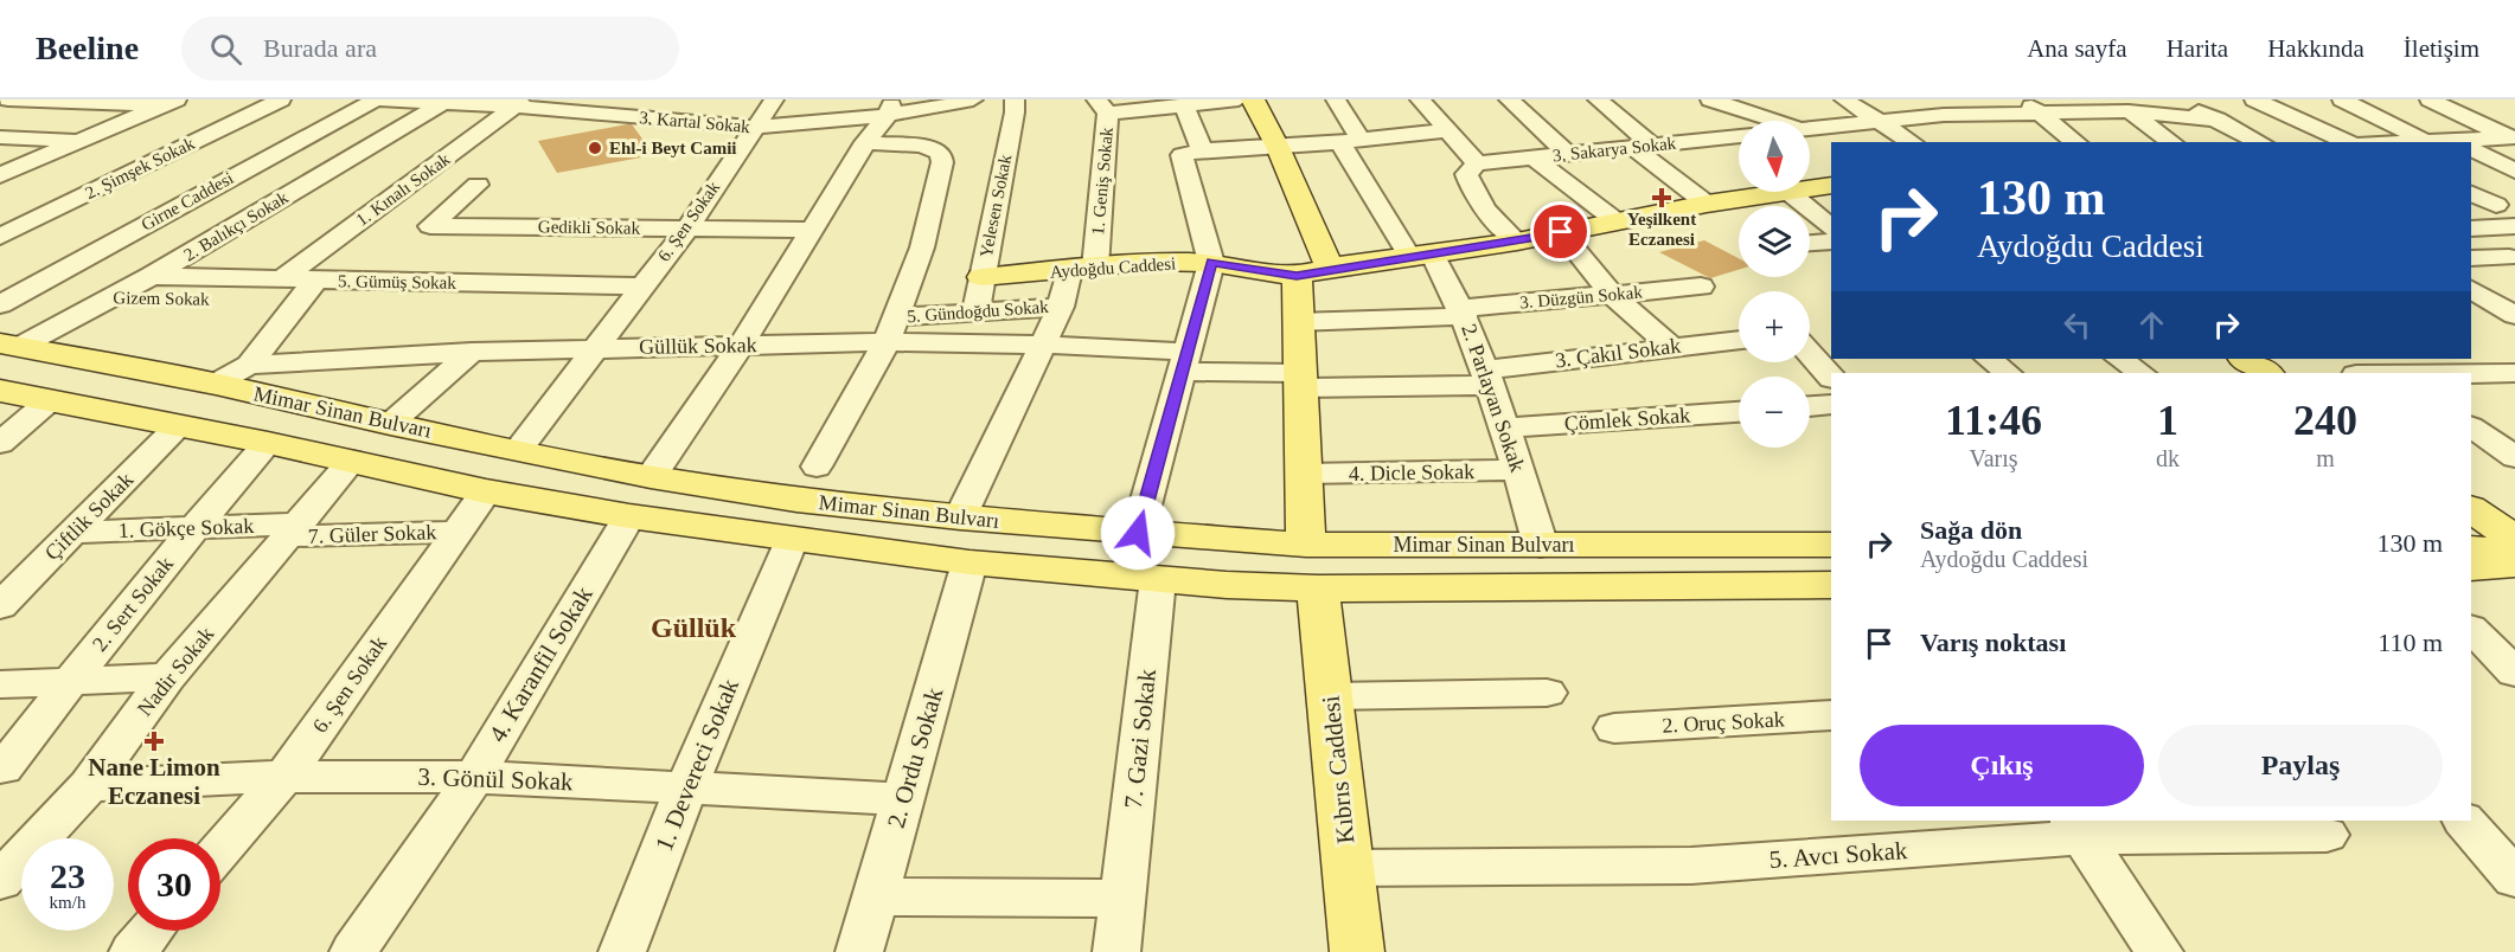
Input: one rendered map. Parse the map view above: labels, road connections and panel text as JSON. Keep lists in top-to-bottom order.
{
  "streets": {
    "main road": ["Aydoğdu Caddesi", "Mimar Sinan Bulvarı", "Kıbrıs Caddesi"],
    "street": [
      "3. Kartal Sokak",
      "3. Sakarya Sokak",
      "2. Şimşek Sokak",
      "1. Geniş Sokak",
      "1. Kınalı Sokak",
      "Girne Caddesi",
      "Yelesen Sokak",
      "6. Şen Sokak",
      "2. Balıkçı Sokak",
      "Gedikli Sokak",
      "5. Gümüş Sokak",
      "3. Düzgün Sokak",
      "Gizem Sokak",
      "5. Gündoğdu Sokak",
      "Güllük Sokak",
      "3. Çakıl Sokak",
      "2. Parlayan Sokak",
      "Çömlek Sokak",
      "4. Dicle Sokak",
      "Çiftlik Sokak",
      "1. Gökçe Sokak",
      "7. Güler Sokak",
      "2. Sert Sokak",
      "4. Karanfil Sokak",
      "Nadir Sokak",
      "2. Oruç Sokak",
      "7. Gazi Sokak",
      "2. Ordu Sokak",
      "1. Devereci Sokak",
      "3. Gönül Sokak",
      "5. Avcı Sokak"
    ]
  },
  "crossings": [
    ["3. Kartal Sokak", "1. Kınalı Sokak"],
    ["3. Kartal Sokak", "Girne Caddesi"],
    ["3. Kartal Sokak", "6. Şen Sokak"],
    ["3. Kartal Sokak", "2. Balıkçı Sokak"],
    ["1. Geniş Sokak", "Aydoğdu Caddesi"],
    ["1. Kınalı Sokak", "5. Gümüş Sokak"],
    ["Girne Caddesi", "Gizem Sokak"],
    ["Yelesen Sokak", "Aydoğdu Caddesi"],
    ["Yelesen Sokak", "5. Gündoğdu Sokak"],
    ["6. Şen Sokak", "Gedikli Sokak"],
    ["6. Şen Sokak", "5. Gümüş Sokak"],
    ["6. Şen Sokak", "Güllük Sokak"],
    ["6. Şen Sokak", "Mimar Sinan Bulvarı"],
    ["6. Şen Sokak", "7. Güler Sokak"],
    ["6. Şen Sokak", "3. Gönül Sokak"],
    ["2. Balıkçı Sokak", "5. Gümüş Sokak"],
    ["2. Balıkçı Sokak", "Gizem Sokak"],
    ["2. Balıkçı Sokak", "Mimar Sinan Bulvarı"],
    ["Aydoğdu Caddesi", "2. Parlayan Sokak"],
    ["Aydoğdu Caddesi", "Kıbrıs Caddesi"],
    ["5. Gümüş Sokak", "Gizem Sokak"],
    ["3. Düzgün Sokak", "2. Parlayan Sokak"],
    ["3. Düzgün Sokak", "Kıbrıs Caddesi"],
    ["5. Gündoğdu Sokak", "Güllük Sokak"],
    ["Güllük Sokak", "3. Çakıl Sokak"],
    ["Güllük Sokak", "Mimar Sinan Bulvarı"],
    ["Güllük Sokak", "Kıbrıs Caddesi"],
    ["3. Çakıl Sokak", "2. Parlayan Sokak"],
    ["3. Çakıl Sokak", "Kıbrıs Caddesi"],
    ["2. Parlayan Sokak", "Mimar Sinan Bulvarı"],
    ["2. Parlayan Sokak", "Çömlek Sokak"],
    ["2. Parlayan Sokak", "4. Dicle Sokak"],
    ["Mimar Sinan Bulvarı", "Çiftlik Sokak"],
    ["Mimar Sinan Bulvarı", "2. Sert Sokak"],
    ["Mimar Sinan Bulvarı", "4. Karanfil Sokak"],
    ["Mimar Sinan Bulvarı", "Nadir Sokak"],
    ["Mimar Sinan Bulvarı", "7. Gazi Sokak"],
    ["Mimar Sinan Bulvarı", "2. Ordu Sokak"],
    ["Mimar Sinan Bulvarı", "1. Devereci Sokak"],
    ["Mimar Sinan Bulvarı", "Kıbrıs Caddesi"],
    ["4. Dicle Sokak", "Kıbrıs Caddesi"],
    ["Çiftlik Sokak", "1. Gökçe Sokak"],
    ["1. Gökçe Sokak", "7. Güler Sokak"],
    ["1. Gökçe Sokak", "2. Sert Sokak"],
    ["1. Gökçe Sokak", "Nadir Sokak"],
    ["7. Güler Sokak", "Nadir Sokak"],
    ["4. Karanfil Sokak", "3. Gönül Sokak"],
    ["Nadir Sokak", "3. Gönül Sokak"],
    ["2. Ordu Sokak", "3. Gönül Sokak"],
    ["1. Devereci Sokak", "3. Gönül Sokak"],
    ["Kıbrıs Caddesi", "5. Avcı Sokak"]
  ],
  "districts": ["Güllük"],
  "places": {
    "other": ["Ehl-i Beyt Camii"],
    "health": ["Yeşilkent Eczanesi", "Nane Limon Eczanesi"]
  },
  "north": "bottom",
  "page": {
    "header": "Beeline",
    "search": "Burada ara",
    "nav": [
      "Ana sayfa",
      "Harita",
      "Hakkında",
      "İletişim"
    ],
    "map_buttons": ["+", "−"],
    "turn": ["130 m", "Aydoğdu Caddesi"],
    "eta": [
      "11:46",
      "Varış",
      "1",
      "dk",
      "240",
      "m"
    ],
    "list": [
      {
        "name": "Sağa dön",
        "note": "Aydoğdu Caddesi",
        "value": "130 m"
      },
      {
        "name": "Varış noktası",
        "value": "110 m"
      }
    ],
    "buttons": ["Çıkış", "Paylaş"],
    "speed": "23 km/h",
    "limit": "30"
  }
}
